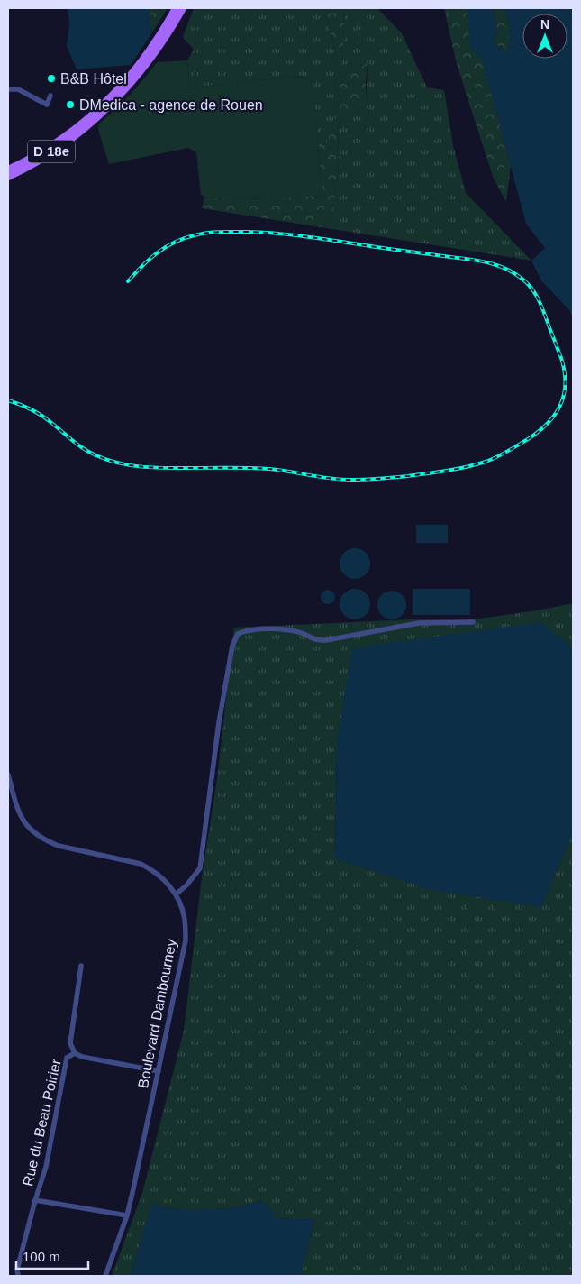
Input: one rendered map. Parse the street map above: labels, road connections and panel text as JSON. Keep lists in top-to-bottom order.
{
  "streets": {
    "main road": ["D 18e"],
    "street": ["Boulevard Dambourney", "Rue du Beau Poirier"]
  },
  "crossings": [
    ["Boulevard Dambourney", "Rue du Beau Poirier"]
  ],
  "places": ["B&B Hôtel", "DMedica - agence de Rouen"],
  "scale_bar": "100 m",
  "north": "top"
}
